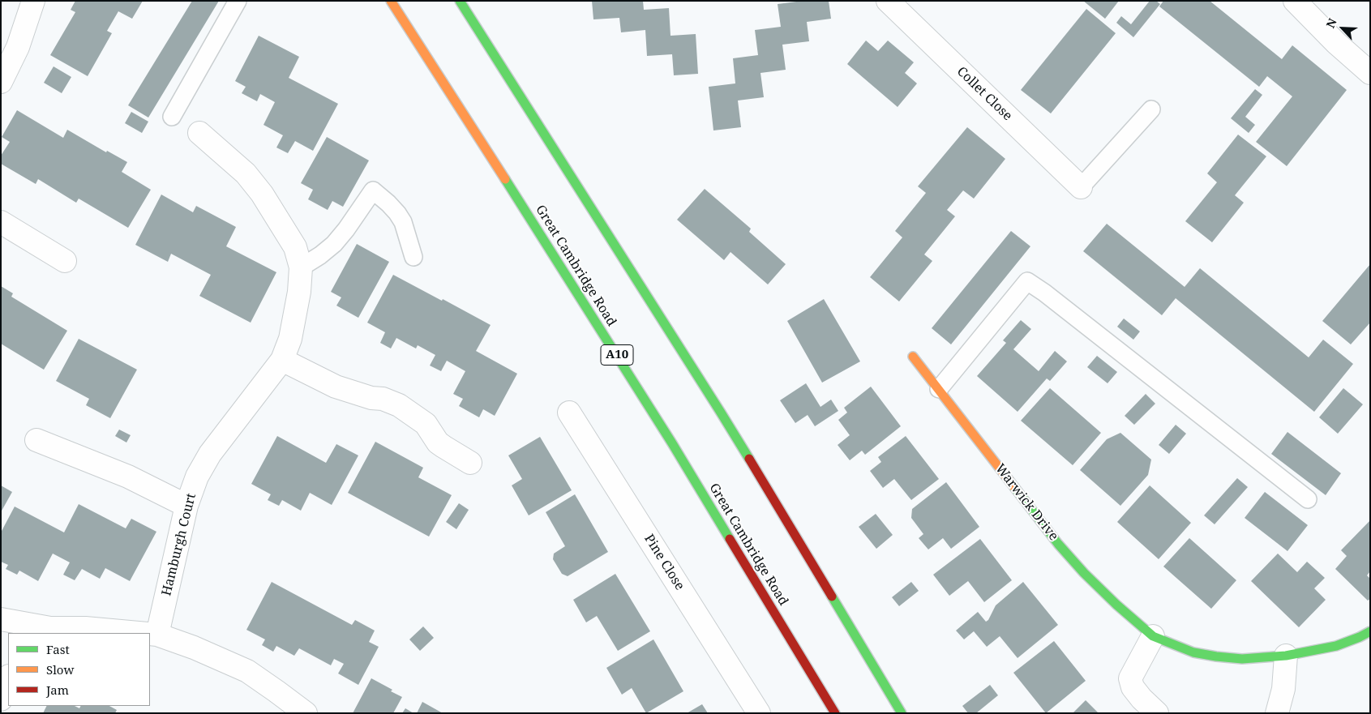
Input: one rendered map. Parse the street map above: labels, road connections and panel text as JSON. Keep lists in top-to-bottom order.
{
  "streets": {
    "main road": ["Great Cambridge Road", "A10", "Warwick Drive"],
    "street": ["Collet Close", "Hamburgh Court", "Pine Close"]
  },
  "legend": ["Fast", "Slow", "Jam"],
  "north": "top left"
}
